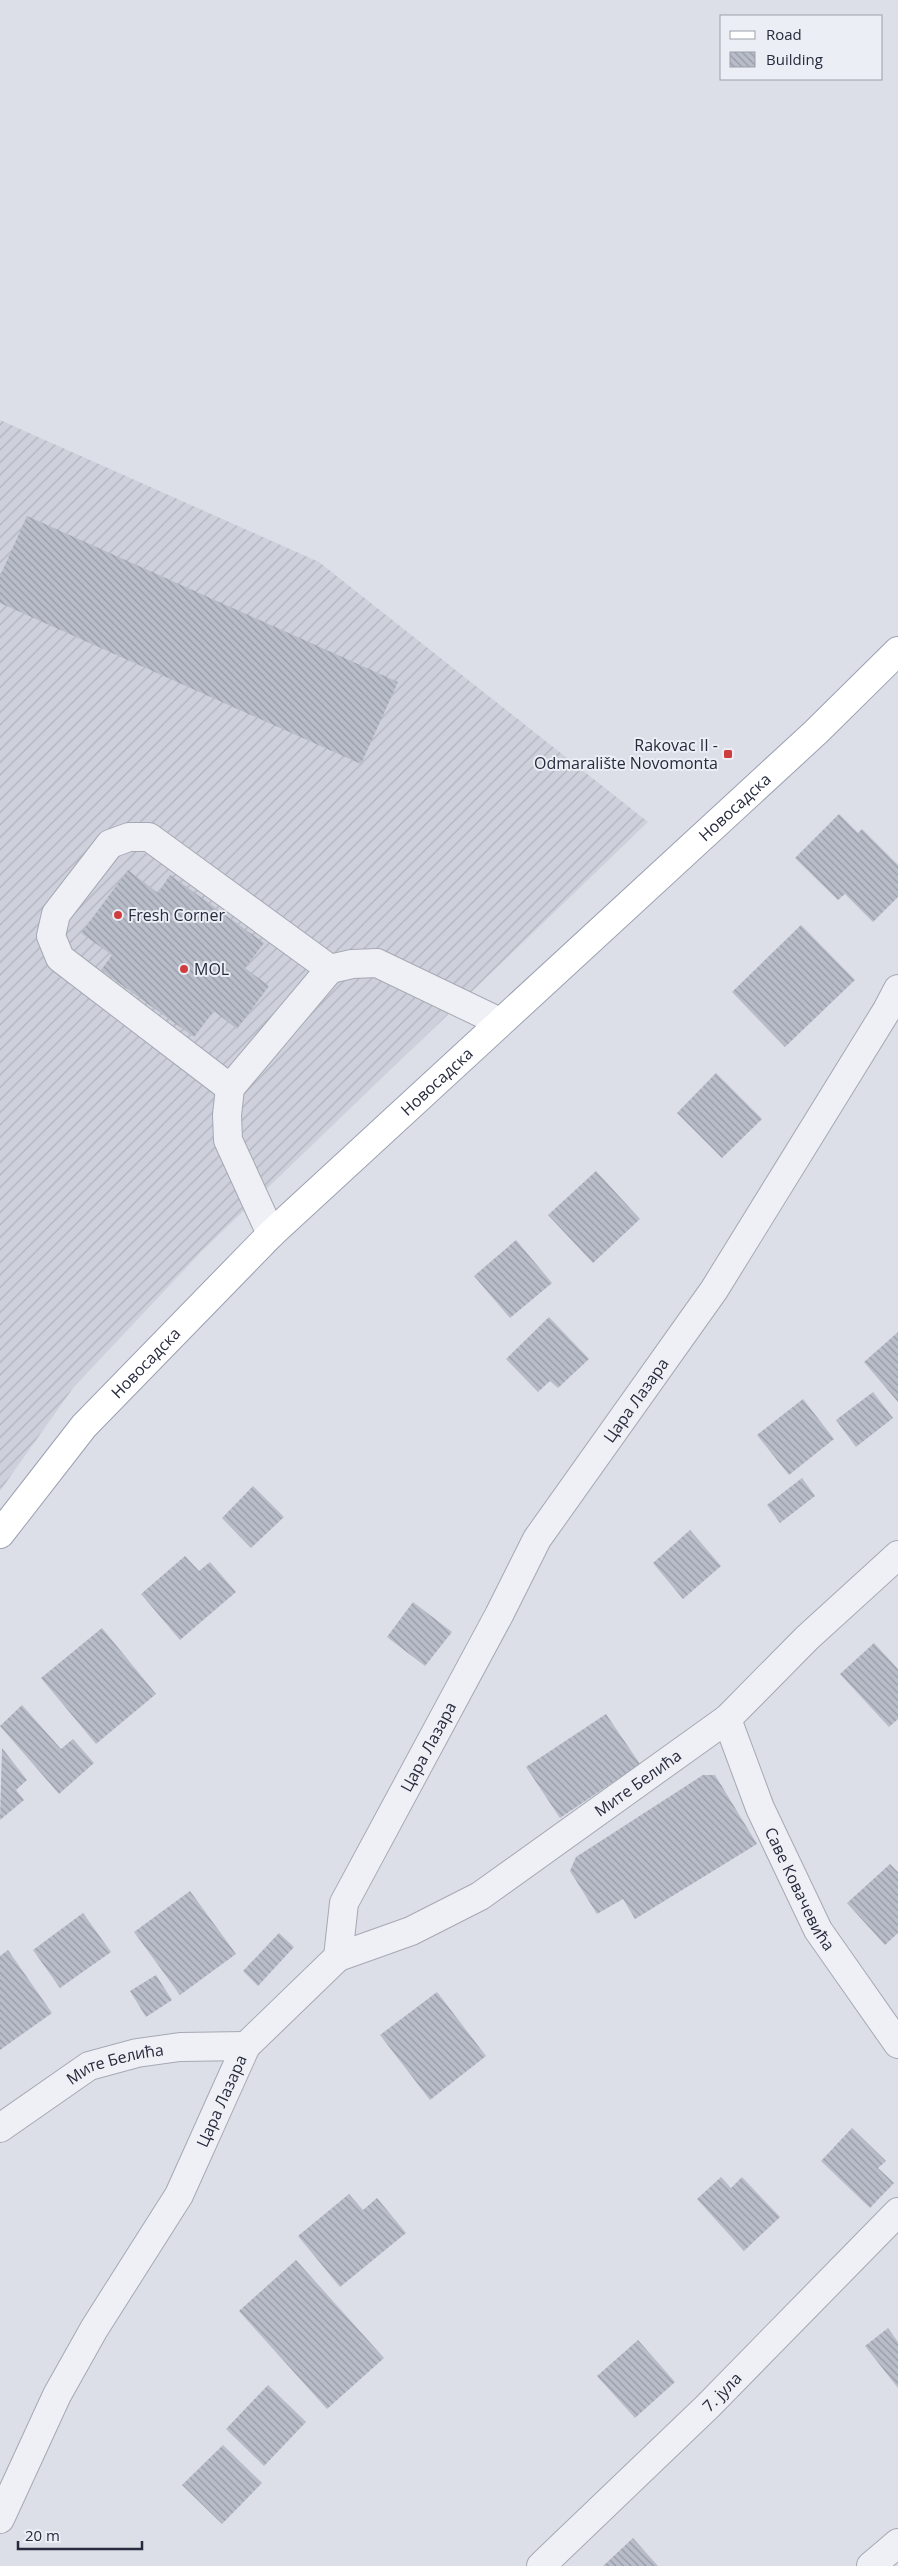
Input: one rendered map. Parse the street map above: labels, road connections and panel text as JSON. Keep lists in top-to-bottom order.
{
  "streets": {
    "main road": ["Новосадска"],
    "street": [
      "Цара Лазара",
      "Мите Белића",
      "Саве Ковачевића",
      "7. јула"
    ]
  },
  "crossings": [
    ["Цара Лазара", "Мите Белића"],
    ["Мите Белића", "Саве Ковачевића"]
  ],
  "places": {
    "transit": ["Rakovac II - Odmaralište Novomonta"],
    "other": ["Fresh Corner", "MOL"]
  },
  "legend": ["Road", "Building"],
  "scale_bar": "20 m"
}
